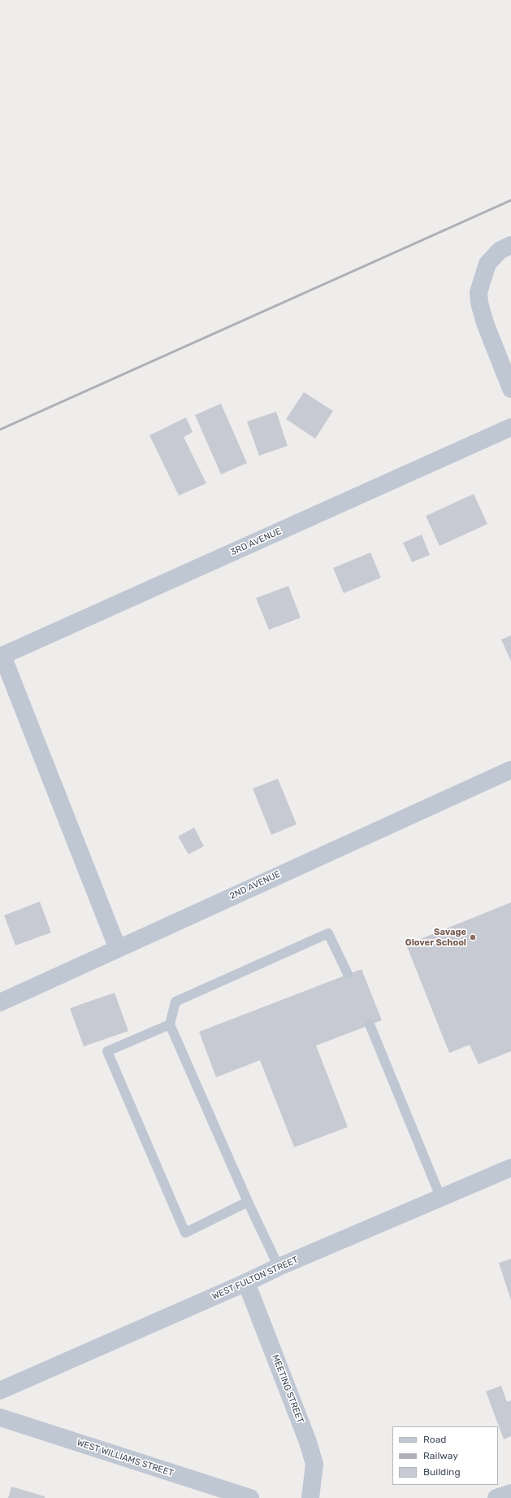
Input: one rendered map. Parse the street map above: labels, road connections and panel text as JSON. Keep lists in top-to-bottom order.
{
  "streets": {
    "street": [
      "3RD AVENUE",
      "2ND AVENUE",
      "WEST FULTON STREET",
      "MEETING STREET",
      "WEST WILLIAMS STREET"
    ]
  },
  "crossings": [
    ["WEST FULTON STREET", "MEETING STREET"]
  ],
  "places": ["Savage Glover School"],
  "legend": ["Road", "Railway", "Building"]
}
